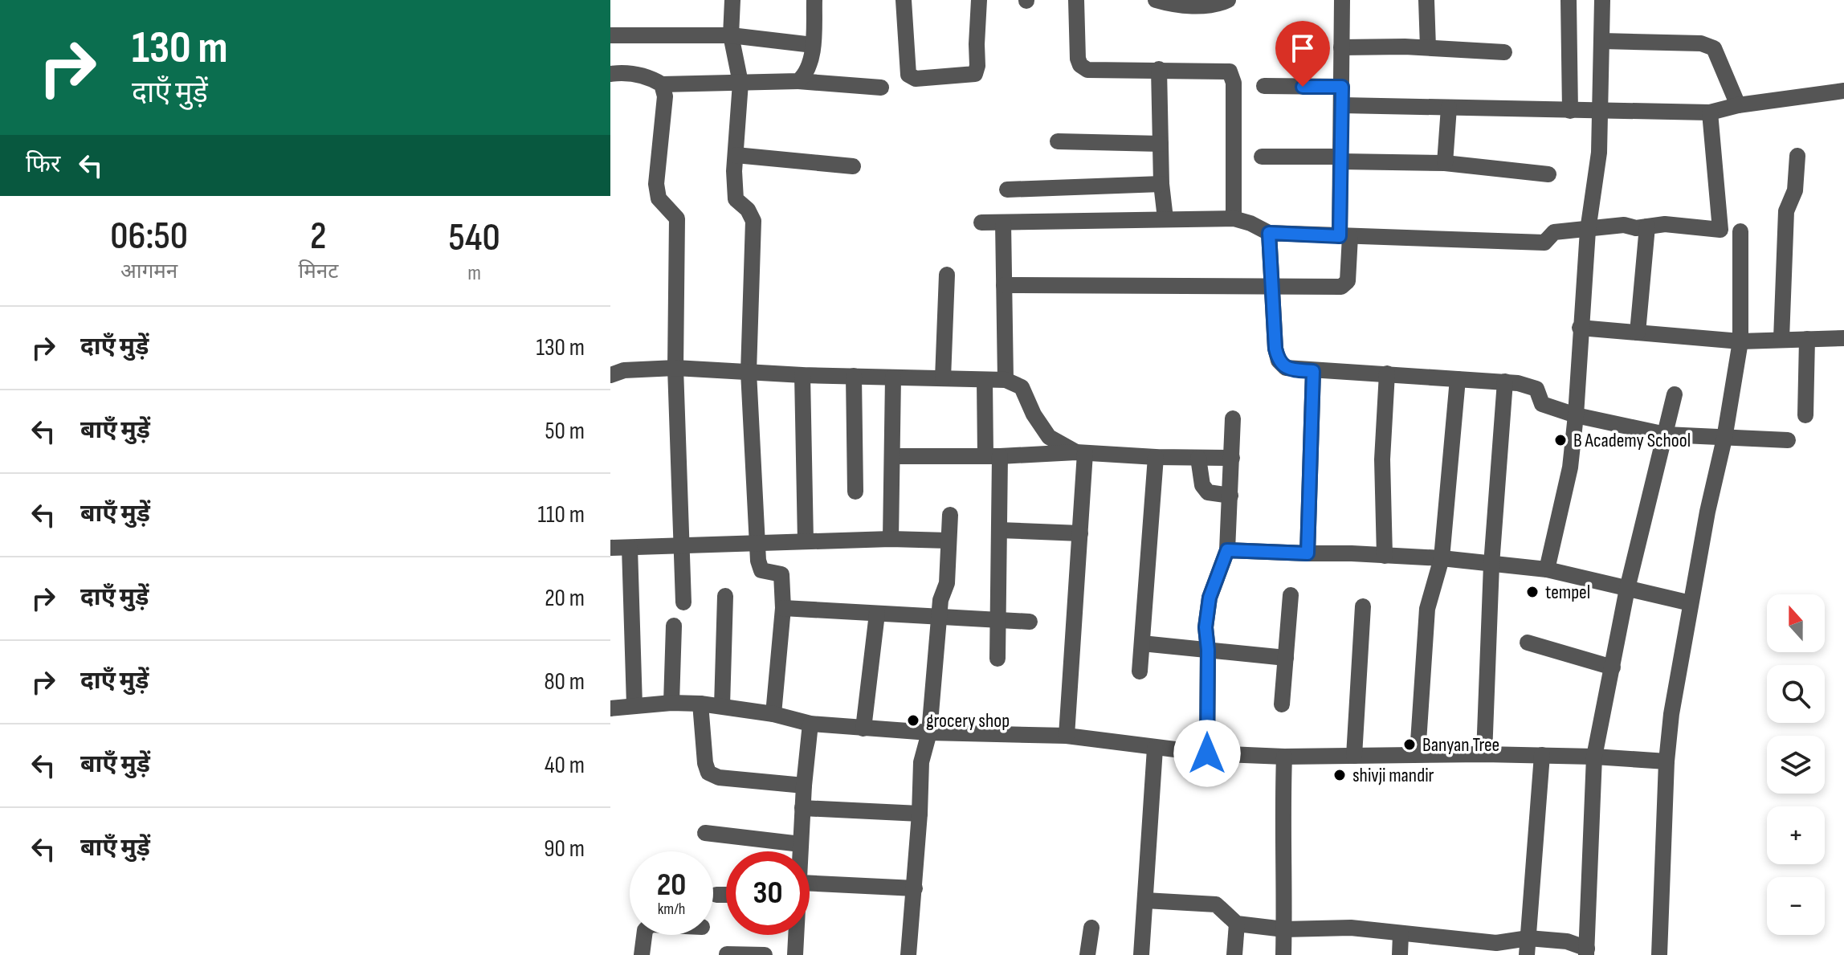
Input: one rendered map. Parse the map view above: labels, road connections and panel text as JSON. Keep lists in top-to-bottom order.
{
  "places": [
    "B Academy School",
    "tempel",
    "grocery shop",
    "Banyan Tree",
    "shivji mandir"
  ],
  "north": "top",
  "page": {
    "turn": ["130 m", "दाएँ मुड़ें"],
    "then": "फिर",
    "eta": [
      "06:50",
      "आगमन",
      "2",
      "मिनट",
      "540",
      "m"
    ],
    "list": [
      {
        "name": "दाएँ मुड़ें",
        "value": "130 m"
      },
      {
        "name": "बाएँ मुड़ें",
        "value": "50 m"
      },
      {
        "name": "बाएँ मुड़ें",
        "value": "110 m"
      },
      {
        "name": "दाएँ मुड़ें",
        "value": "20 m"
      },
      {
        "name": "दाएँ मुड़ें",
        "value": "80 m"
      },
      {
        "name": "बाएँ मुड़ें",
        "value": "40 m"
      },
      {
        "name": "बाएँ मुड़ें",
        "value": "90 m"
      }
    ],
    "map_buttons": ["+", "−"],
    "speed": "20 km/h",
    "limit": "30"
  }
}
